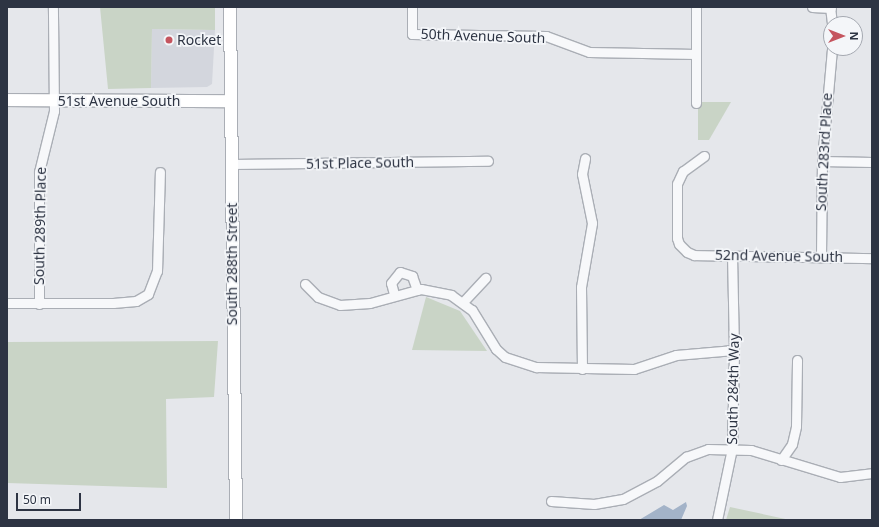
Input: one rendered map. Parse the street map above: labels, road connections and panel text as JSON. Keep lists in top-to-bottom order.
{
  "streets": {
    "street": [
      "50th Avenue South",
      "51st Avenue South",
      "South 283rd Place",
      "51st Place South",
      "South 289th Place",
      "52nd Avenue South",
      "South 288th Street",
      "South 284th Way"
    ]
  },
  "crossings": [
    ["51st Avenue South", "South 289th Place"],
    ["51st Avenue South", "South 288th Street"],
    ["South 283rd Place", "52nd Avenue South"],
    ["51st Place South", "South 288th Street"],
    ["52nd Avenue South", "South 284th Way"]
  ],
  "places": ["Rocket"],
  "scale_bar": "50 m",
  "north": "right"
}
